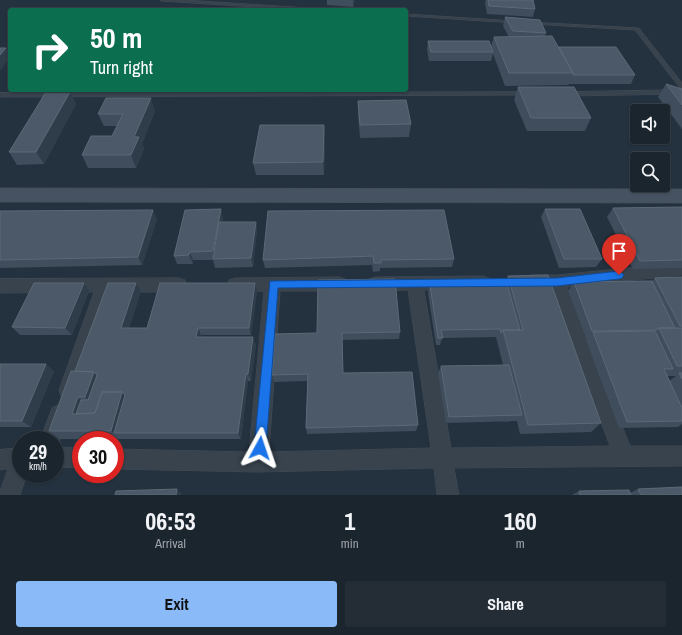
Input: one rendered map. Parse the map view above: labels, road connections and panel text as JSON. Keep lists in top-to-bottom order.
{
  "page": {
    "turn": ["50 m", "Turn right"],
    "speed": "29 km/h",
    "limit": "30",
    "eta": [
      "06:53",
      "Arrival",
      "1",
      "min",
      "160",
      "m"
    ],
    "buttons": ["Exit", "Share"]
  }
}
